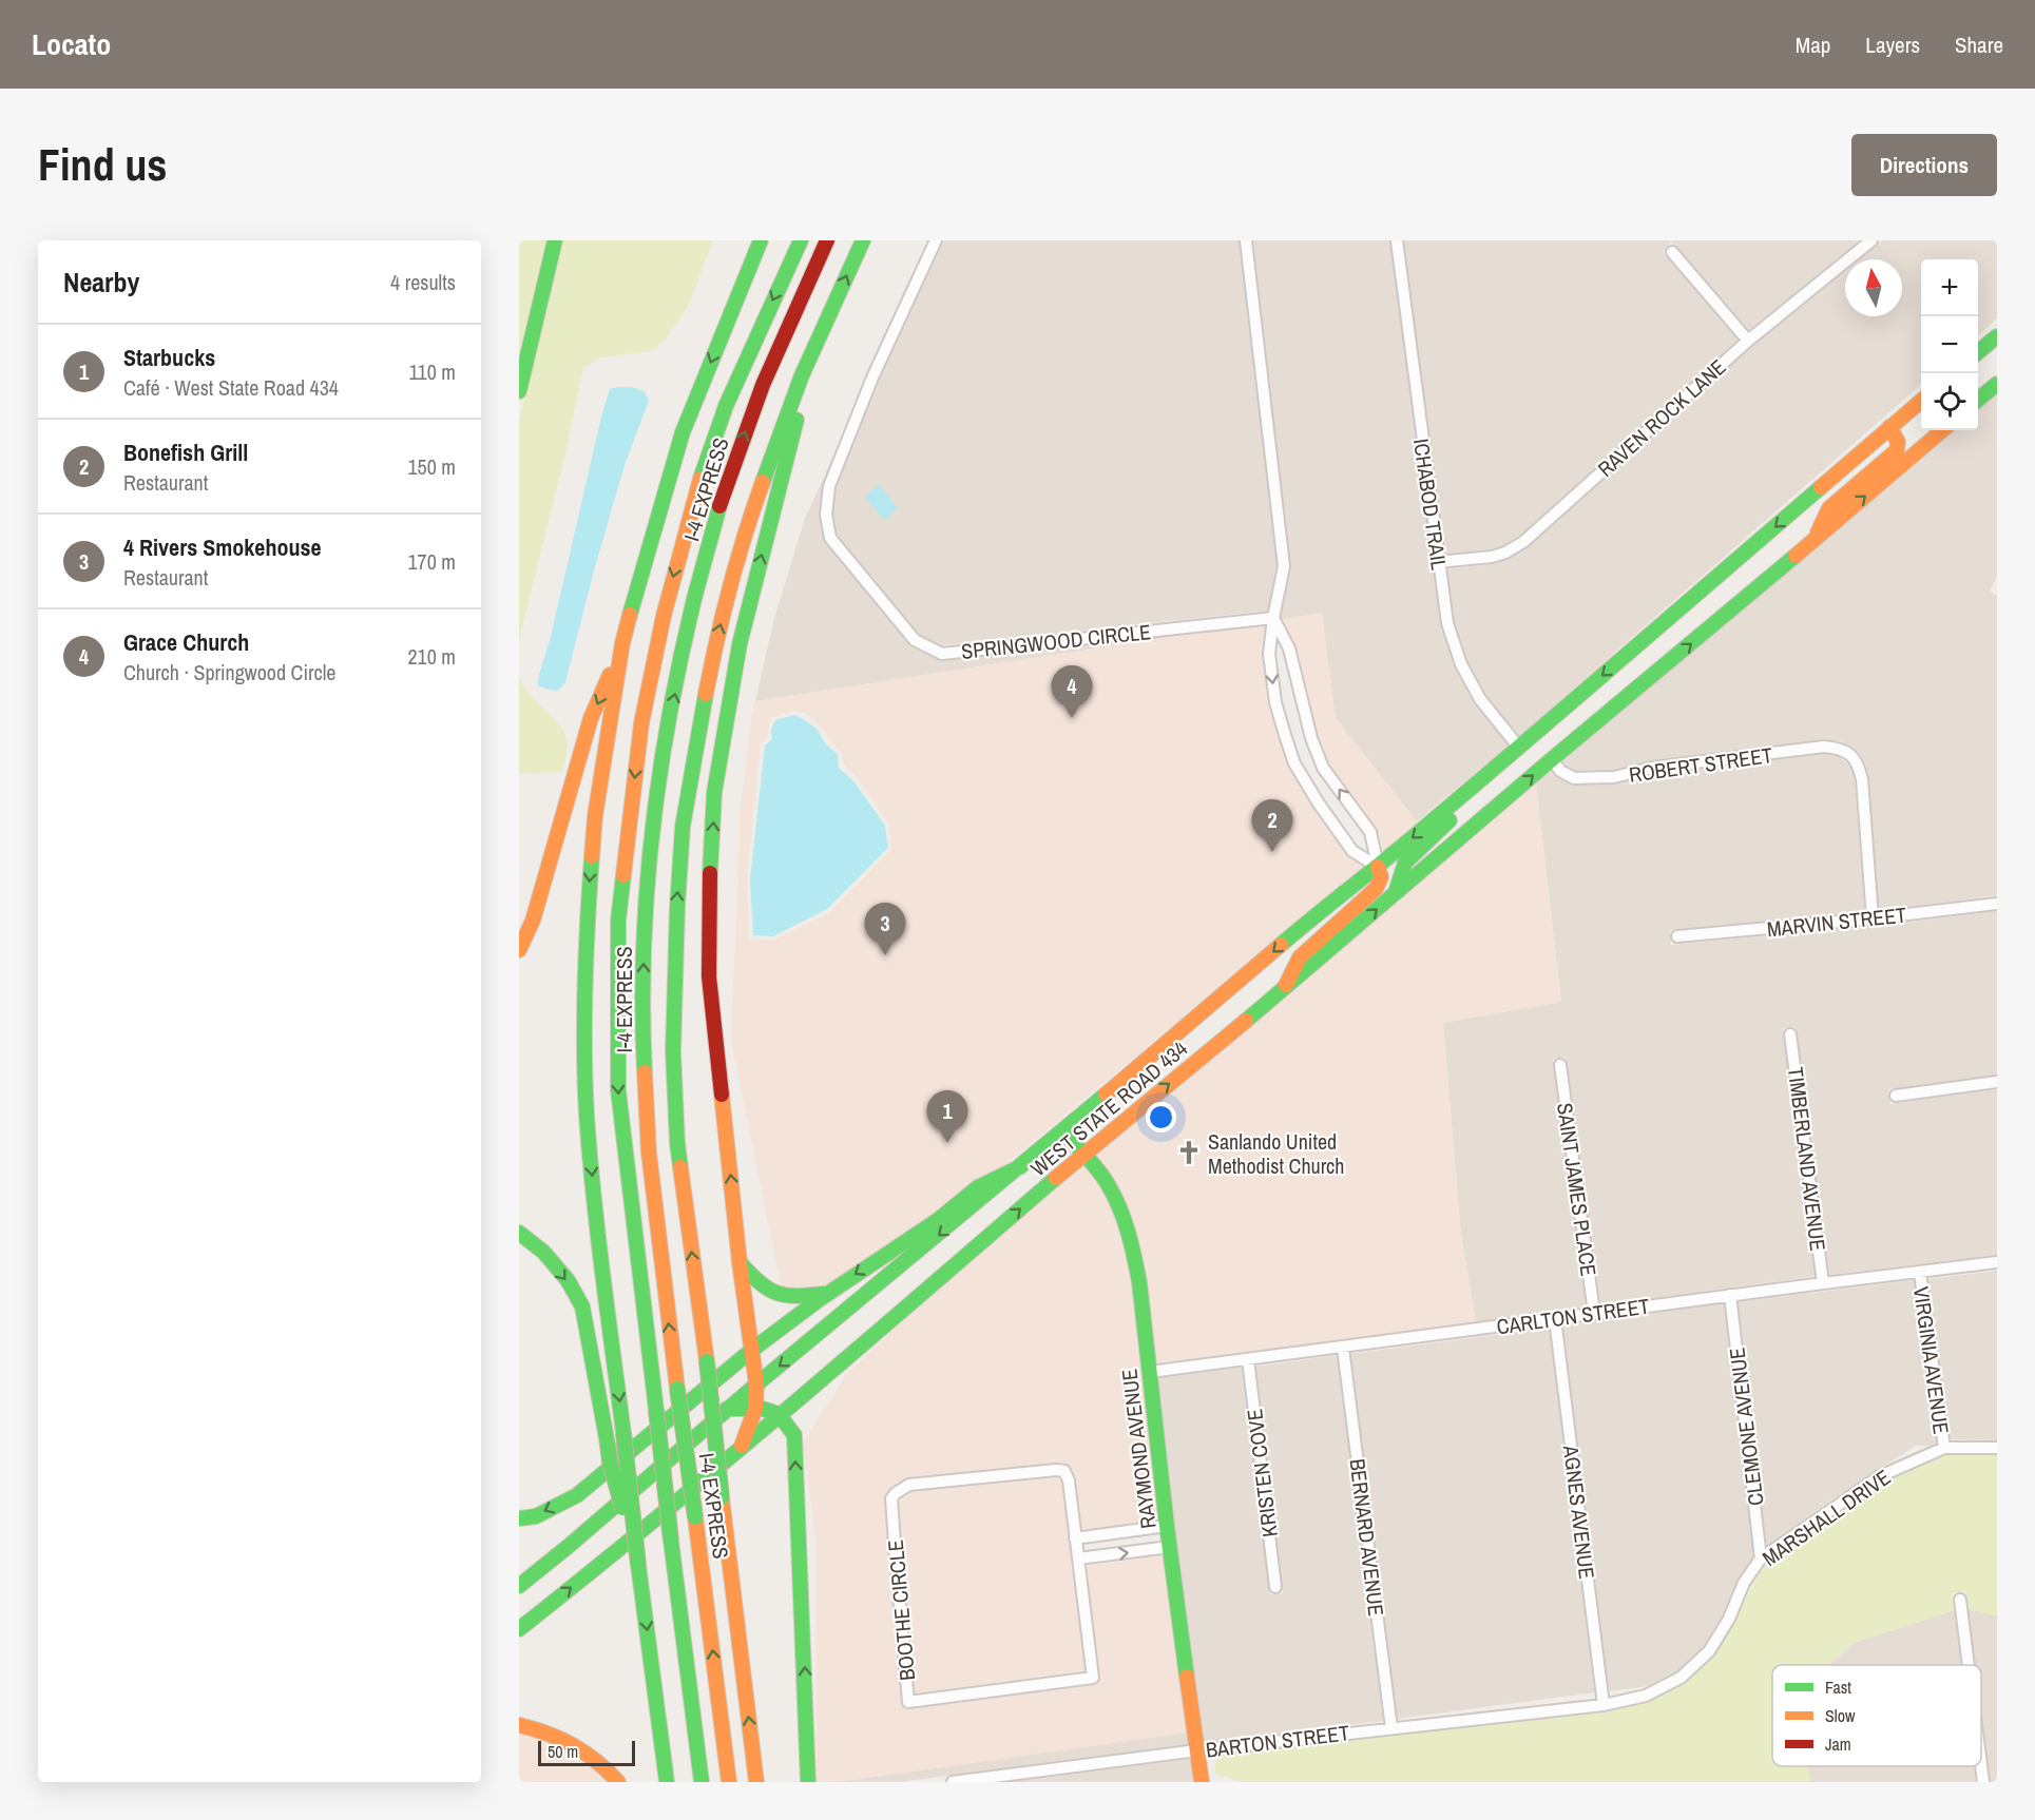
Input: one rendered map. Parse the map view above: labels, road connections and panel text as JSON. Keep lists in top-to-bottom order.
{
  "streets": {
    "main road": ["I-4 EXPRESS", "WEST STATE ROAD 434", "RAYMOND AVENUE"],
    "street": [
      "RAVEN ROCK LANE",
      "ICHABOD TRAIL",
      "SPRINGWOOD CIRCLE",
      "ROBERT STREET",
      "MARVIN STREET",
      "TIMBERLAND AVENUE",
      "SAINT JAMES PLACE",
      "CARLTON STREET",
      "VIRGINIA AVENUE",
      "CLEMONE AVENUE",
      "KRISTEN COVE",
      "AGNES AVENUE",
      "MARSHALL DRIVE",
      "BERNARD AVENUE",
      "BOOTHE CIRCLE",
      "BARTON STREET"
    ]
  },
  "crossings": [
    ["RAVEN ROCK LANE", "ICHABOD TRAIL"],
    ["ROBERT STREET", "MARVIN STREET"],
    ["ROBERT STREET", "WEST STATE ROAD 434"],
    ["WEST STATE ROAD 434", "RAYMOND AVENUE"],
    ["TIMBERLAND AVENUE", "CARLTON STREET"],
    ["SAINT JAMES PLACE", "CARLTON STREET"],
    ["CARLTON STREET", "VIRGINIA AVENUE"],
    ["CARLTON STREET", "CLEMONE AVENUE"],
    ["CARLTON STREET", "RAYMOND AVENUE"],
    ["CARLTON STREET", "KRISTEN COVE"],
    ["CARLTON STREET", "AGNES AVENUE"],
    ["CARLTON STREET", "BERNARD AVENUE"],
    ["VIRGINIA AVENUE", "MARSHALL DRIVE"],
    ["CLEMONE AVENUE", "MARSHALL DRIVE"],
    ["RAYMOND AVENUE", "BARTON STREET"],
    ["AGNES AVENUE", "MARSHALL DRIVE"],
    ["AGNES AVENUE", "BARTON STREET"],
    ["MARSHALL DRIVE", "BARTON STREET"],
    ["BERNARD AVENUE", "BARTON STREET"]
  ],
  "places": {
    "church": ["Sanlando United Methodist Church"]
  },
  "legend": ["Fast", "Slow", "Jam"],
  "scale_bar": "50 m",
  "north": "top",
  "page": {
    "header": "Locato",
    "nav": ["Map", "Layers", "Share"],
    "buttons": "Directions",
    "title": "Find us",
    "heading": ["Nearby", "4 results"],
    "map_buttons": ["+", "−"],
    "list": [
      {
        "mark": "1",
        "name": "Starbucks",
        "note": "Café · West State Road 434",
        "value": "110 m"
      },
      {
        "mark": "2",
        "name": "Bonefish Grill",
        "note": "Restaurant",
        "value": "150 m"
      },
      {
        "mark": "3",
        "name": "4 Rivers Smokehouse",
        "note": "Restaurant",
        "value": "170 m"
      },
      {
        "mark": "4",
        "name": "Grace Church",
        "note": "Church · Springwood Circle",
        "value": "210 m"
      }
    ],
    "pins": [
      "4",
      "2",
      "3",
      "1"
    ],
    "scale": "50 m"
  }
}
